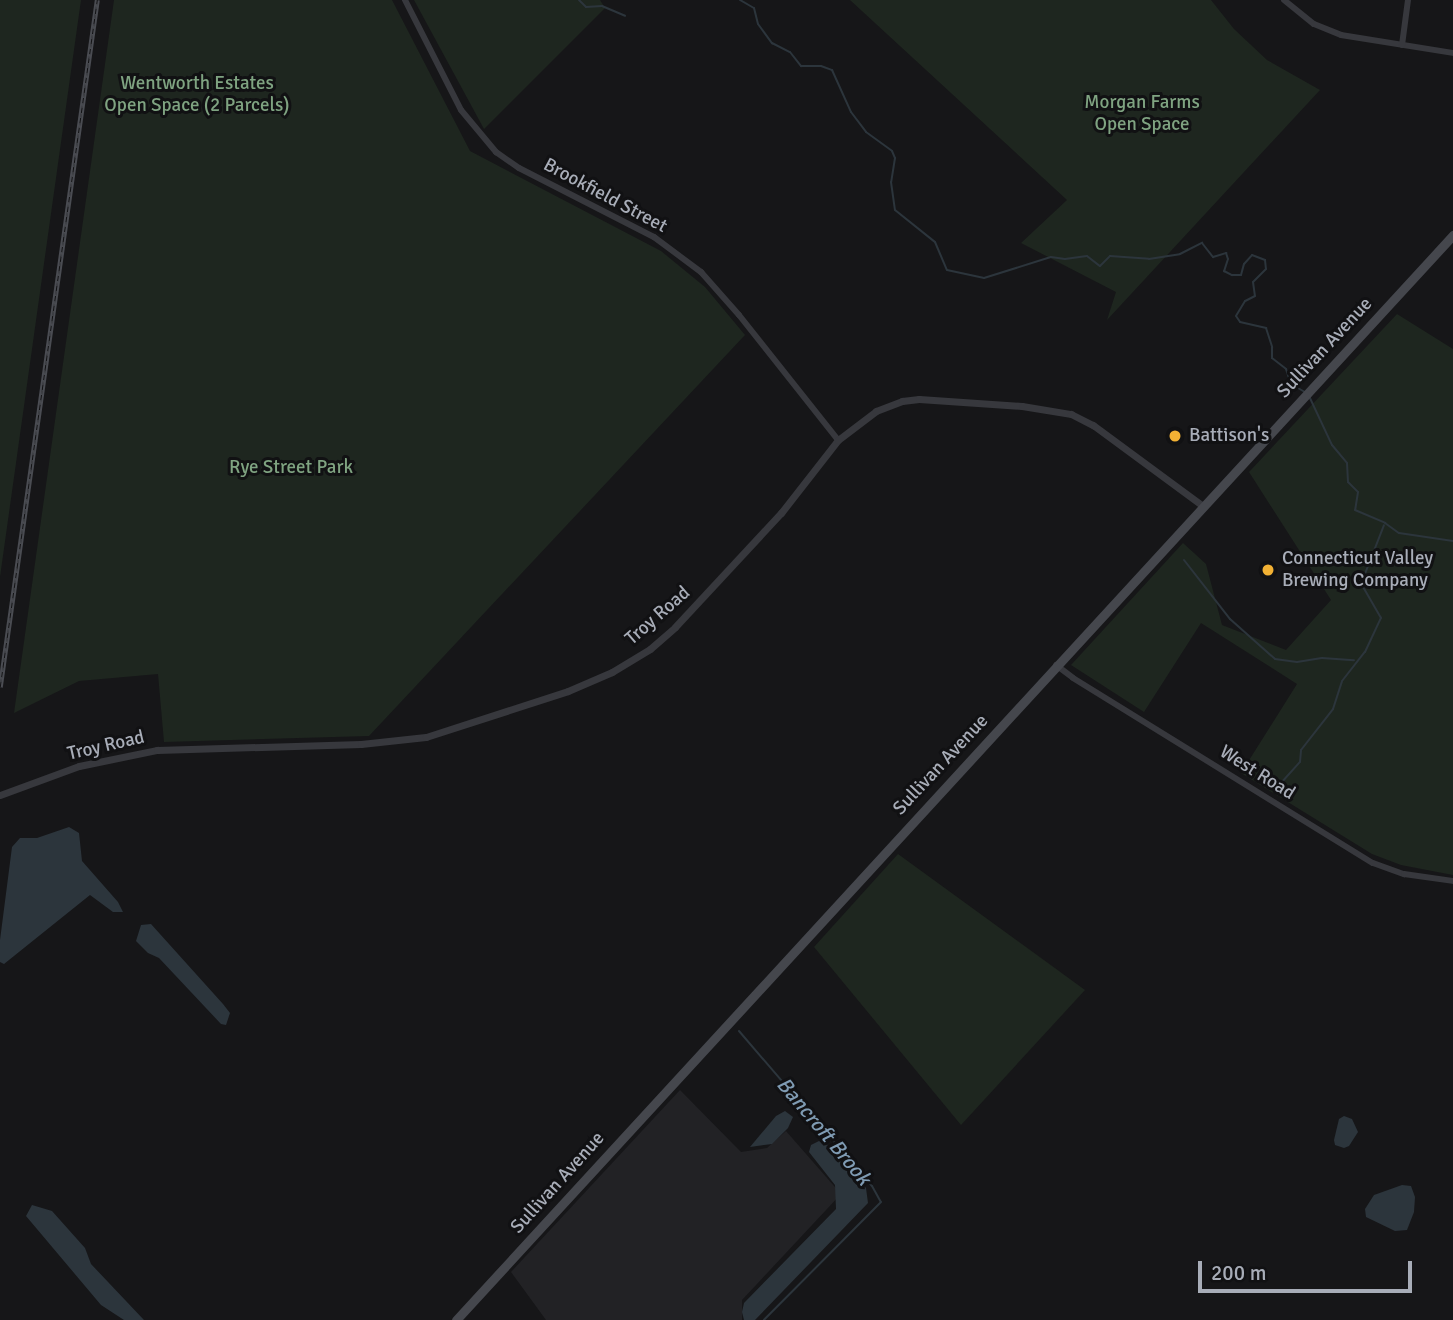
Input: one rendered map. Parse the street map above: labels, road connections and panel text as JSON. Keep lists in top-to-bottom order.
{
  "streets": {
    "main road": ["Sullivan Avenue"],
    "street": ["Brookfield Street", "Troy Road", "West Road"]
  },
  "crossings": [
    ["Brookfield Street", "Troy Road"],
    ["Sullivan Avenue", "Troy Road"],
    ["Sullivan Avenue", "West Road"]
  ],
  "water": ["Bancroft Brook"],
  "parks": ["Wentworth Estates Open Space (2 Parcels)", "Morgan Farms Open Space", "Rye Street Park"],
  "places": ["Battison's", "Connecticut Valley Brewing Company"],
  "scale_bar": "200 m"
}
